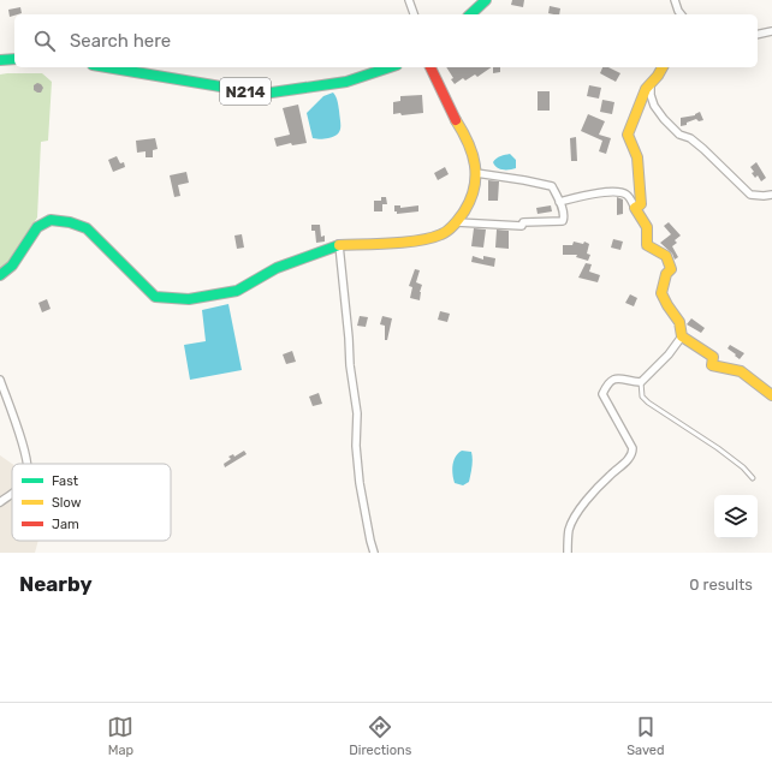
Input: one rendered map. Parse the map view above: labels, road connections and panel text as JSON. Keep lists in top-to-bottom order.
{
  "streets": {
    "main road": ["N214"]
  },
  "legend": ["Fast", "Slow", "Jam"],
  "page": {
    "search": "Search here",
    "heading": ["Nearby", "0 results"],
    "nav": ["Map", "Directions", "Saved"]
  }
}
